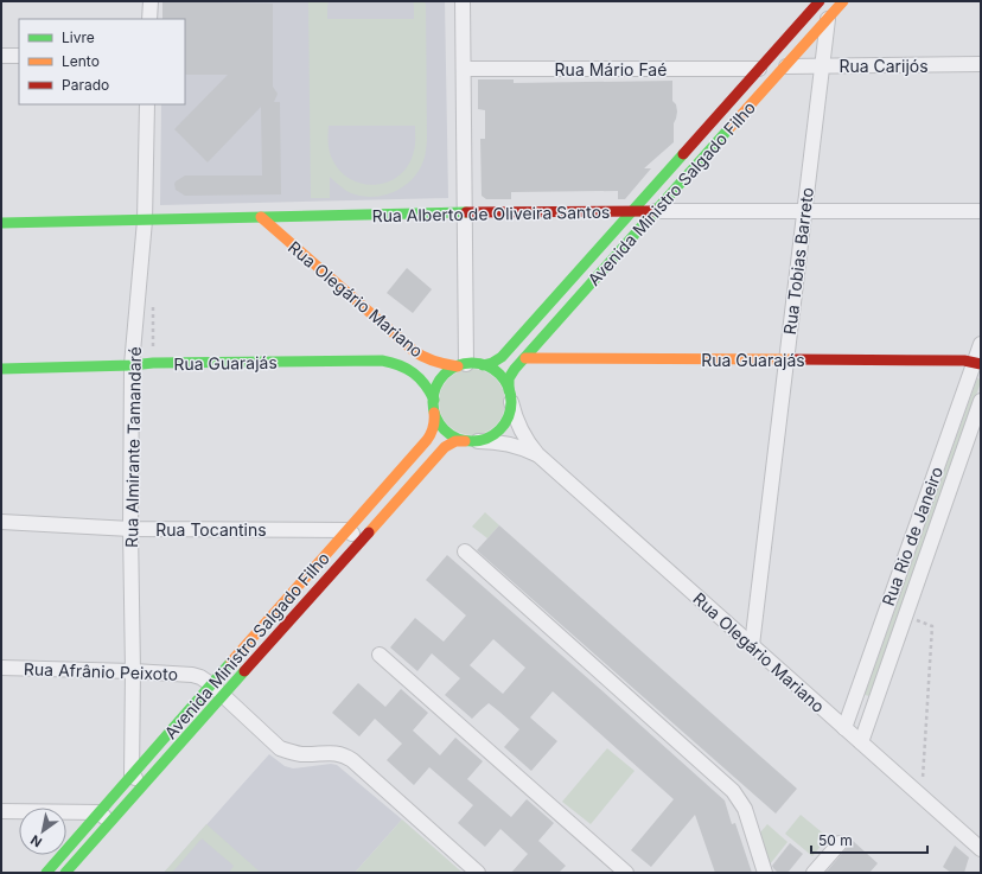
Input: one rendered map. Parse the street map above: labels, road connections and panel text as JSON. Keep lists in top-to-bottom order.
{
  "streets": {
    "main road": [
      "Avenida Ministro Salgado Filho",
      "Rua Alberto de Oliveira Santos",
      "Rua Olegário Mariano",
      "Rua Guarajás"
    ],
    "street": [
      "Rua Carijós",
      "Rua Mário Faé",
      "Rua Tobias Barreto",
      "Rua Almirante Tamandaré",
      "Rua Tocantins",
      "Rua Rio de Janeiro",
      "Rua Afrânio Peixoto"
    ]
  },
  "crossings": [
    ["Rua Carijós", "Avenida Ministro Salgado Filho"],
    ["Rua Carijós", "Rua Tobias Barreto"],
    ["Rua Mário Faé", "Avenida Ministro Salgado Filho"],
    ["Avenida Ministro Salgado Filho", "Rua Alberto de Oliveira Santos"],
    ["Avenida Ministro Salgado Filho", "Rua Tobias Barreto"],
    ["Avenida Ministro Salgado Filho", "Rua Olegário Mariano"],
    ["Avenida Ministro Salgado Filho", "Rua Guarajás"],
    ["Avenida Ministro Salgado Filho", "Rua Almirante Tamandaré"],
    ["Avenida Ministro Salgado Filho", "Rua Tocantins"],
    ["Avenida Ministro Salgado Filho", "Rua Afrânio Peixoto"],
    ["Rua Alberto de Oliveira Santos", "Rua Tobias Barreto"],
    ["Rua Alberto de Oliveira Santos", "Rua Olegário Mariano"],
    ["Rua Alberto de Oliveira Santos", "Rua Almirante Tamandaré"],
    ["Rua Tobias Barreto", "Rua Olegário Mariano"],
    ["Rua Tobias Barreto", "Rua Guarajás"],
    ["Rua Olegário Mariano", "Rua Guarajás"],
    ["Rua Olegário Mariano", "Rua Rio de Janeiro"],
    ["Rua Guarajás", "Rua Almirante Tamandaré"],
    ["Rua Guarajás", "Rua Rio de Janeiro"],
    ["Rua Almirante Tamandaré", "Rua Tocantins"],
    ["Rua Almirante Tamandaré", "Rua Afrânio Peixoto"]
  ],
  "legend": ["Livre", "Lento", "Parado"],
  "scale_bar": "50 m",
  "north": "bottom left"
}
